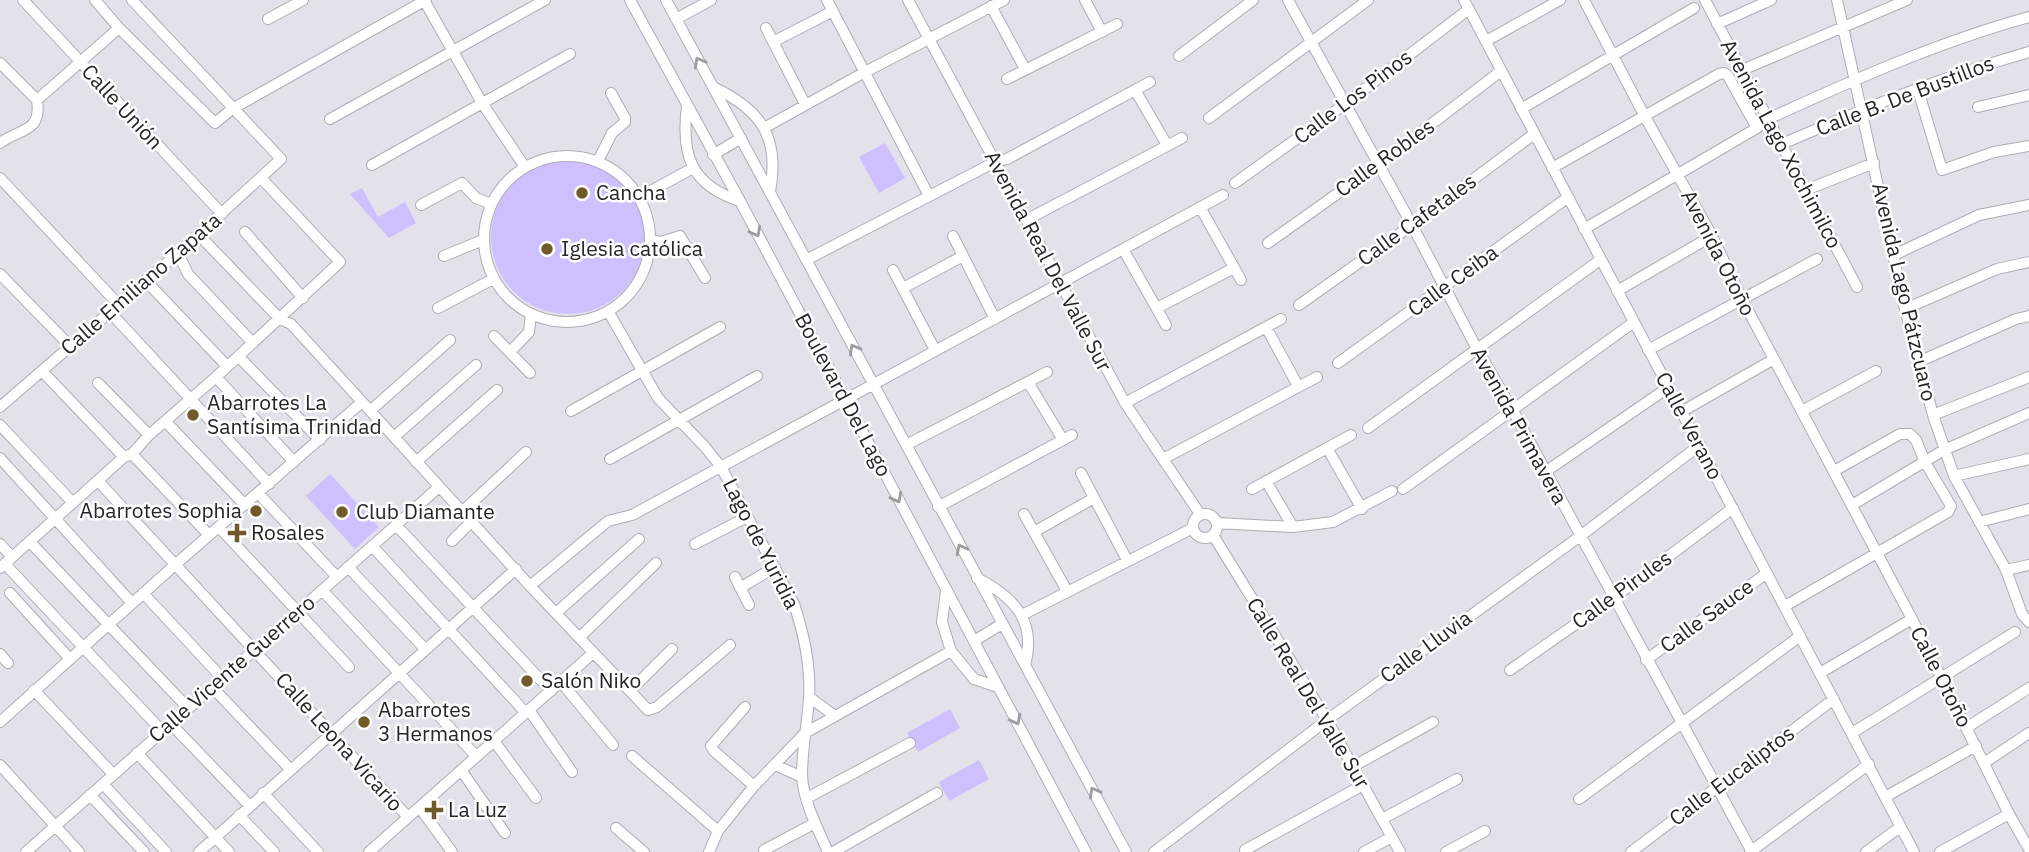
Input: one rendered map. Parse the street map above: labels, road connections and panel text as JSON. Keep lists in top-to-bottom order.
{
  "streets": {
    "street": [
      "Calle B. De Bustillos",
      "Calle Los Pinos",
      "Calle Unión",
      "Avenida Lago Xochimilco",
      "Calle Robles",
      "Calle Cafetales",
      "Avenida Otoño",
      "Avenida Real Del Valle Sur",
      "Calle Ceiba",
      "Calle Emiliano Zapata",
      "Avenida Lago Pátzcuaro",
      "Boulevard Del Lago",
      "Avenida Primavera",
      "Calle Verano",
      "Lago de Yuridia",
      "Calle Pirules",
      "Calle Sauce",
      "Calle Lluvia",
      "Calle Vicente Guerrero",
      "Calle Otoño",
      "Calle Real Del Valle Sur",
      "Calle Leona Vicario",
      "Calle Eucaliptos"
    ]
  },
  "crossings": [
    ["Calle B. De Bustillos", "Avenida Lago Xochimilco"],
    ["Calle B. De Bustillos", "Avenida Lago Pátzcuaro"],
    ["Calle Los Pinos", "Avenida Primavera"],
    ["Calle Los Pinos", "Calle Verano"],
    ["Calle Unión", "Calle Emiliano Zapata"],
    ["Calle Robles", "Avenida Primavera"],
    ["Calle Robles", "Calle Verano"],
    ["Calle Cafetales", "Avenida Primavera"],
    ["Calle Cafetales", "Calle Verano"],
    ["Avenida Otoño", "Calle Otoño"],
    ["Avenida Real Del Valle Sur", "Calle Real Del Valle Sur"],
    ["Calle Ceiba", "Avenida Primavera"],
    ["Calle Ceiba", "Calle Verano"],
    ["Avenida Primavera", "Calle Pirules"],
    ["Avenida Primavera", "Calle Sauce"],
    ["Avenida Primavera", "Calle Lluvia"],
    ["Avenida Primavera", "Calle Eucaliptos"],
    ["Calle Verano", "Calle Pirules"],
    ["Calle Verano", "Calle Sauce"],
    ["Calle Verano", "Calle Lluvia"],
    ["Calle Verano", "Calle Eucaliptos"],
    ["Calle Lluvia", "Calle Real Del Valle Sur"],
    ["Calle Vicente Guerrero", "Calle Leona Vicario"]
  ],
  "places": {
    "other": [
      "Cancha",
      "Iglesia católica",
      "Abarrotes La Santísima Trinidad",
      "Abarrotes Sophia",
      "Club Diamante",
      "Salón Niko",
      "Abarrotes 3 Hermanos"
    ],
    "health": ["Rosales", "La Luz"]
  }
}
